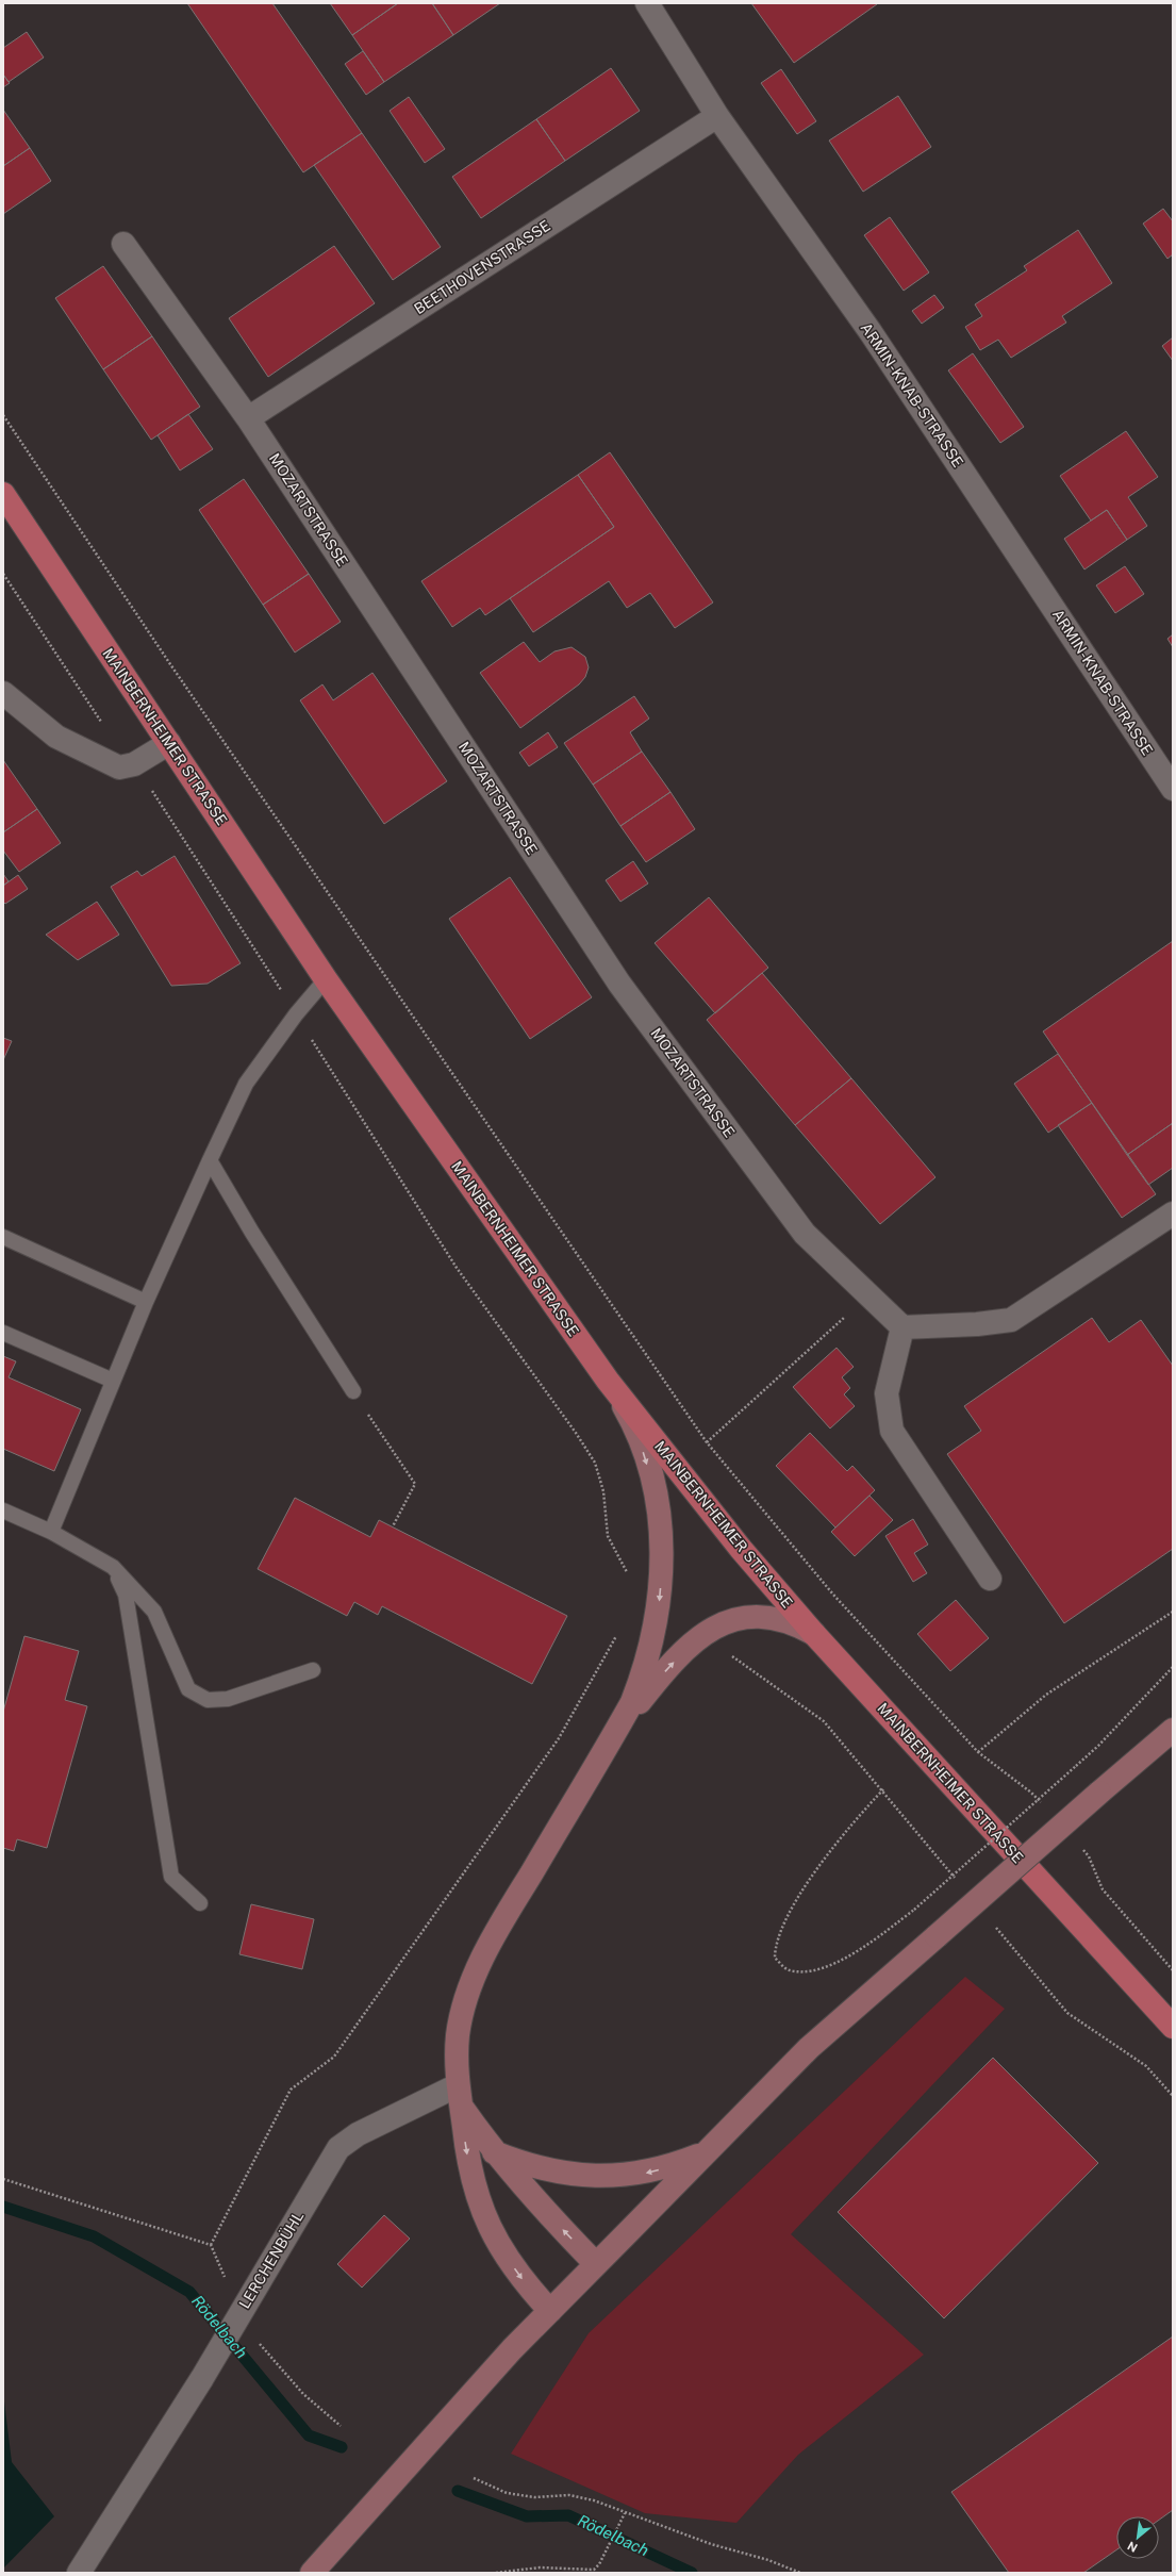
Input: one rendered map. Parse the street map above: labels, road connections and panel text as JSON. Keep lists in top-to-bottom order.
{
  "streets": {
    "main road": ["MAINBERNHEIMER STRASSE"],
    "street": [
      "BEETHOVENSTRASSE",
      "ARMIN-KNAB-STRASSE",
      "MOZARTSTRASSE",
      "LERCHENBÜHL"
    ]
  },
  "crossings": [
    ["BEETHOVENSTRASSE", "ARMIN-KNAB-STRASSE"],
    ["BEETHOVENSTRASSE", "MOZARTSTRASSE"]
  ],
  "water": ["Rödelbach"],
  "north": "bottom left"
}
